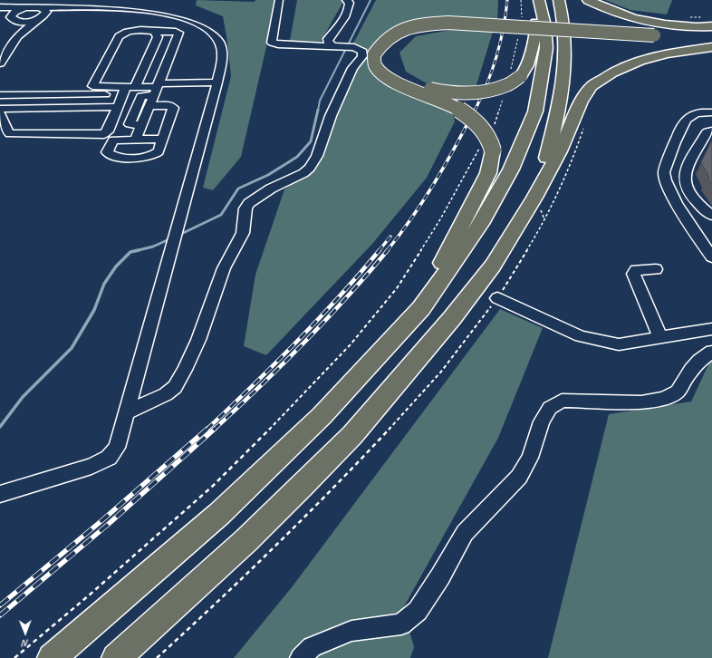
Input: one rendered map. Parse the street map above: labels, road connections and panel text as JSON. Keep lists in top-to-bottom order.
{
  "north": "bottom"
}
